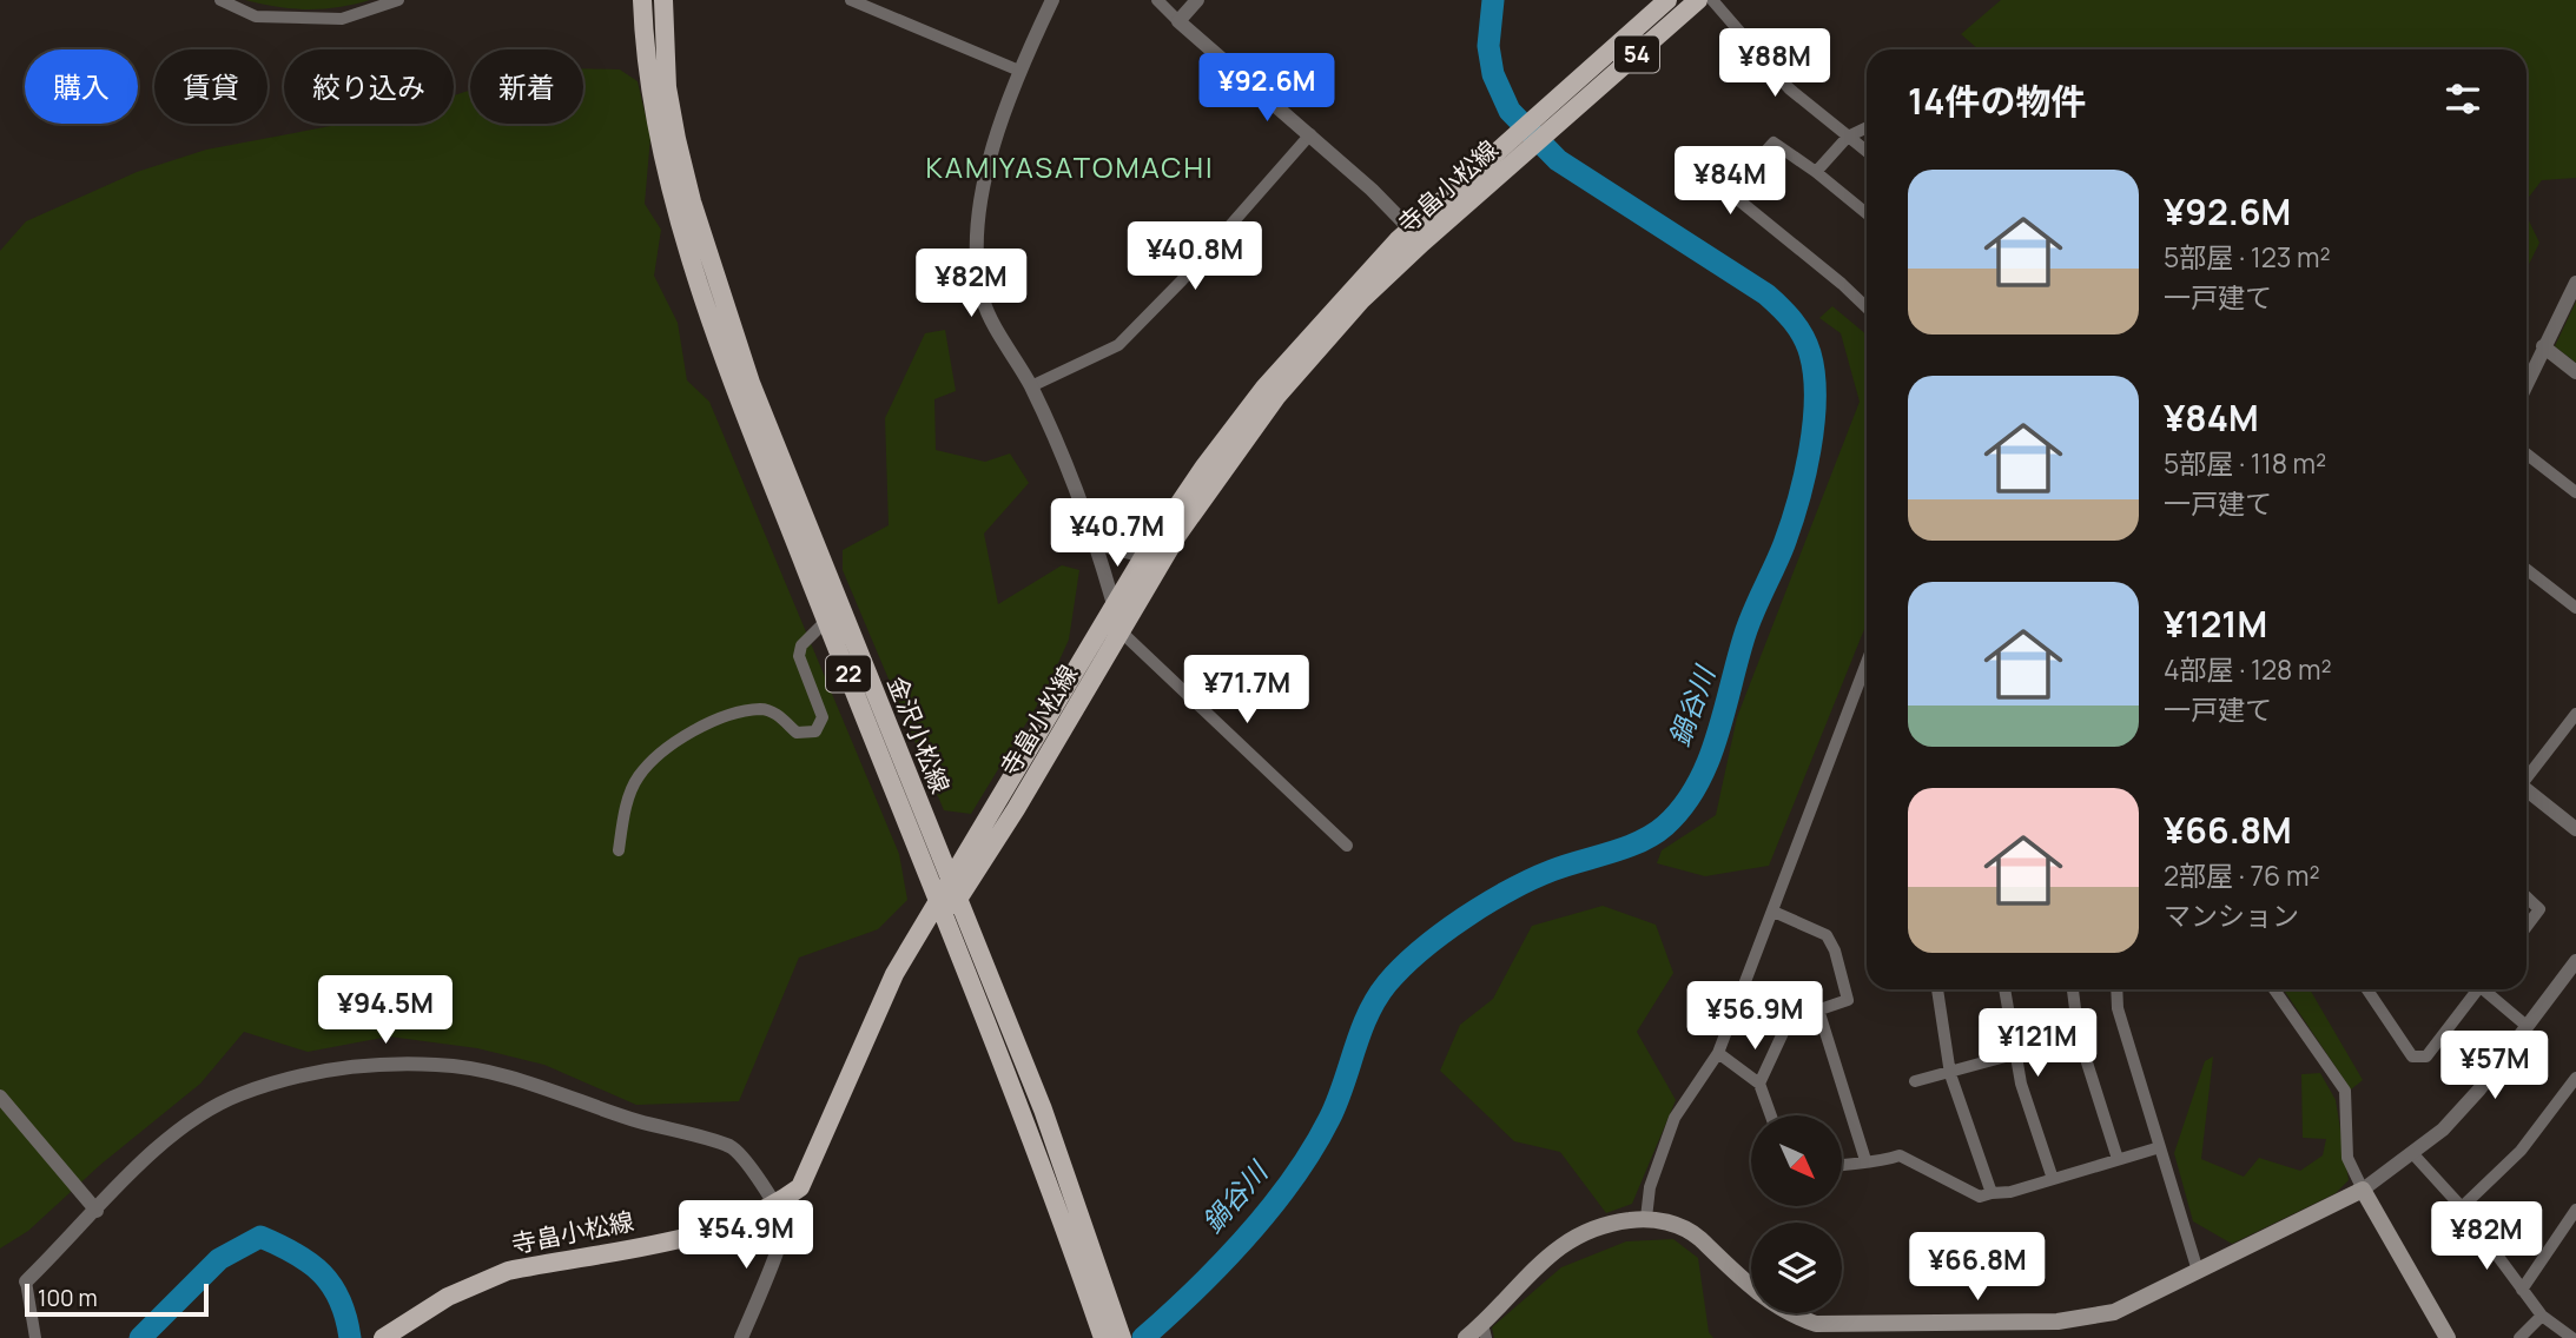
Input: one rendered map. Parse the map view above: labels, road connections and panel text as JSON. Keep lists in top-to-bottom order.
{
  "streets": {
    "main road": [
      "54",
      "寺畠小松線",
      "22",
      "金沢小松線"
    ]
  },
  "crossings": [
    ["寺畠小松線", "金沢小松線"]
  ],
  "districts": ["KAMIYASATOMACHI"],
  "water": ["鍋谷川"],
  "scale_bar": "100 m",
  "north": "bottom right",
  "page": {
    "price": [
      "¥88M",
      "¥92.6M",
      "¥84M",
      "¥40.8M",
      "¥82M",
      "¥40.7M",
      "¥71.7M",
      "¥94.5M",
      "¥56.9M",
      "¥121M",
      "¥57M",
      "¥54.9M",
      "¥82M",
      "¥66.8M"
    ],
    "chip": [
      "購入",
      "賃貸",
      "絞り込み",
      "新着"
    ],
    "heading": "14件の物件",
    "list": [
      {
        "name": "¥92.6M",
        "note": "5部屋 · 123 m² · 一戸建て"
      },
      {
        "name": "¥84M",
        "note": "5部屋 · 118 m² · 一戸建て"
      },
      {
        "name": "¥121M",
        "note": "4部屋 · 128 m² · 一戸建て"
      },
      {
        "name": "¥66.8M",
        "note": "2部屋 · 76 m² · マンション"
      }
    ],
    "scale": "100 m"
  }
}
